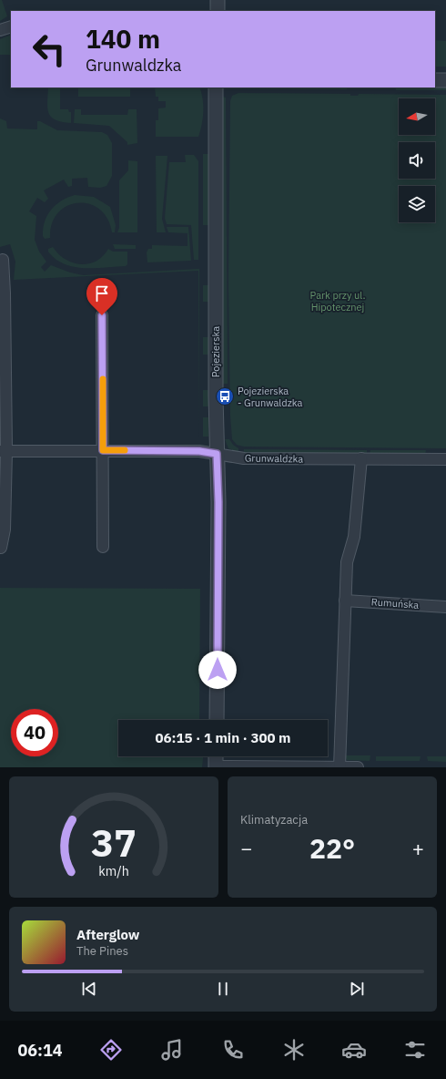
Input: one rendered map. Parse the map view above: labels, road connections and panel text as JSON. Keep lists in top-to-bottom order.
{
  "streets": {
    "street": ["Pojezierska", "Grunwaldzka", "Rumuńska"]
  },
  "crossings": [
    ["Pojezierska", "Grunwaldzka"]
  ],
  "parks": ["Park przy ul. Hipotecznej"],
  "places": {
    "bus stop": ["Pojezierska - Grunwaldzka"]
  },
  "north": "left",
  "page": {
    "turn": ["140 m", "Grunwaldzka"],
    "limit": "40",
    "trip": "06:15 · 1 min · 300 m",
    "tile": "Klimatyzacja",
    "heat": ["−", "22°", "+"],
    "song": ["Afterglow", "The Pines"],
    "tabs": "06:14",
    "gauge": ["37", "km/h"]
  }
}
